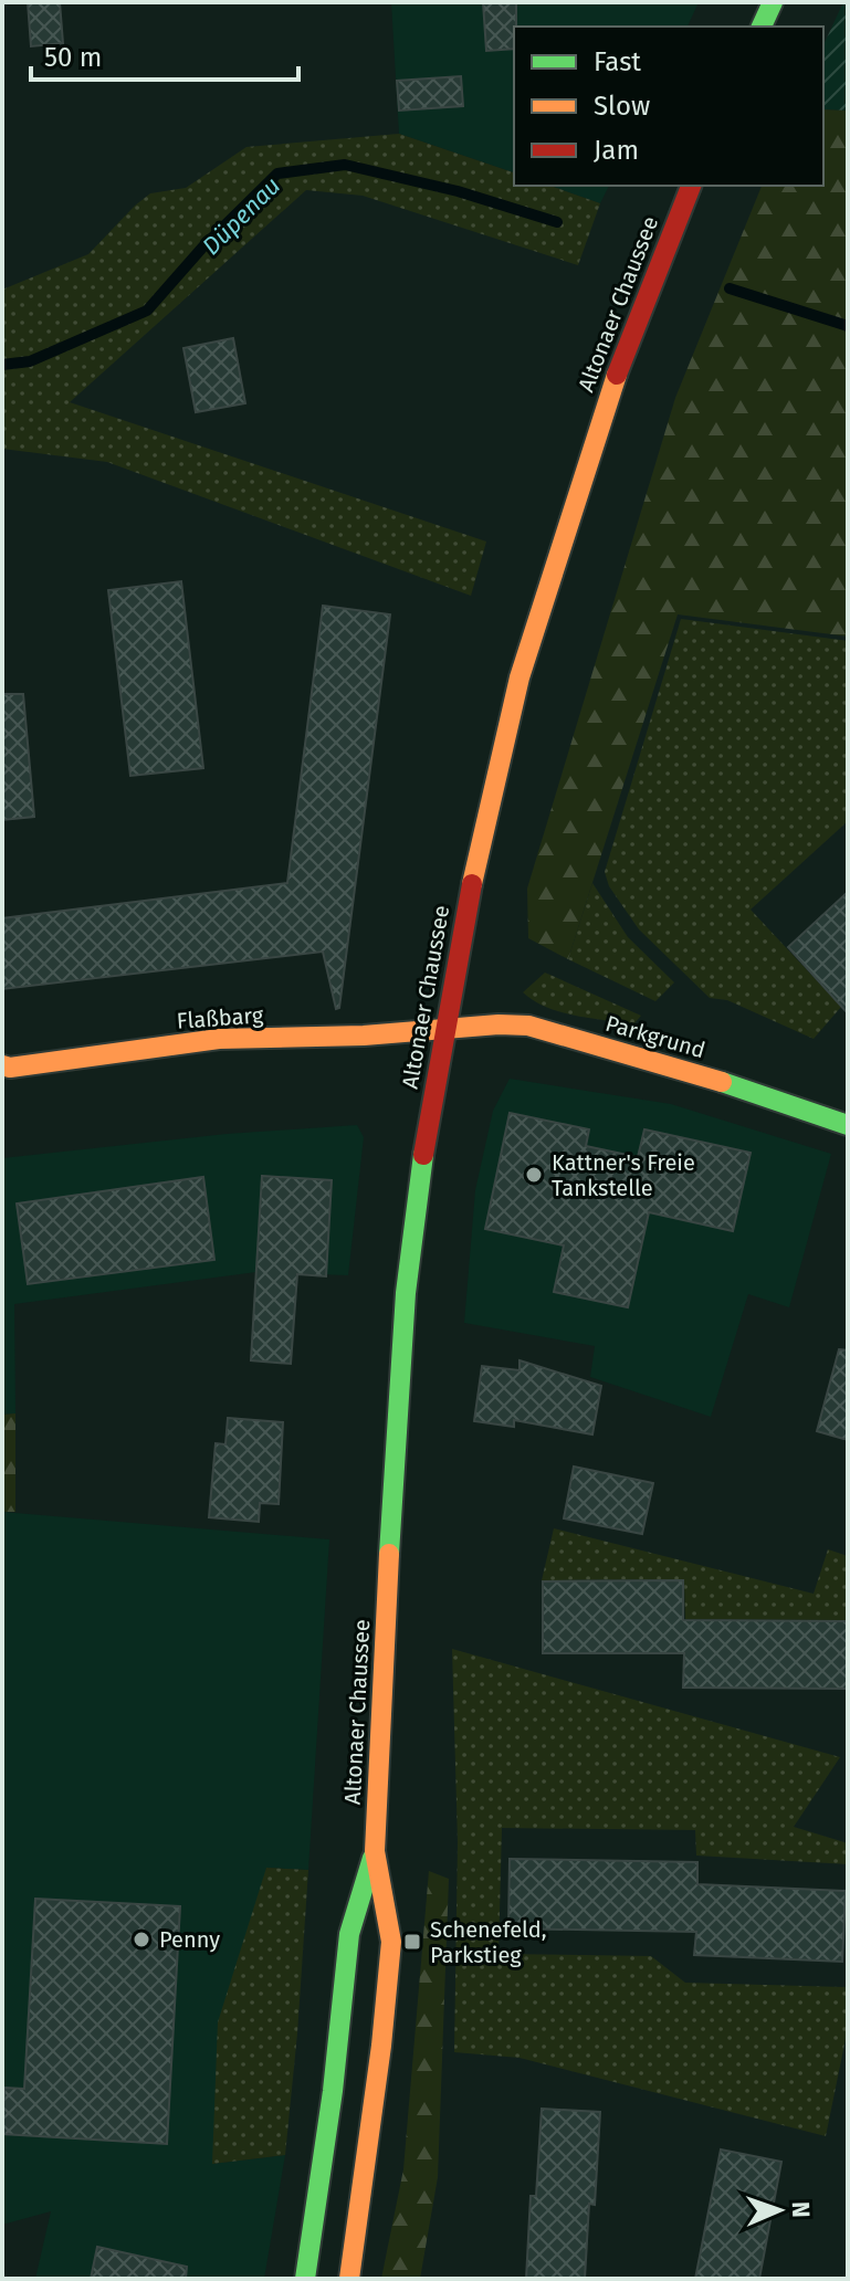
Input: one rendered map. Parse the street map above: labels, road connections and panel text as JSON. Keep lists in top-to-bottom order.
{
  "streets": {
    "main road": ["Altonaer Chaussee", "Flaßbarg", "Parkgrund"]
  },
  "crossings": [
    ["Altonaer Chaussee", "Flaßbarg"],
    ["Altonaer Chaussee", "Parkgrund"],
    ["Flaßbarg", "Parkgrund"]
  ],
  "water": ["Düpenau"],
  "places": {
    "other": ["Kattner's Freie Tankstelle", "Penny"],
    "transit": ["Schenefeld, Parkstieg"]
  },
  "legend": ["Fast", "Slow", "Jam"],
  "scale_bar": "50 m",
  "north": "right"
}
